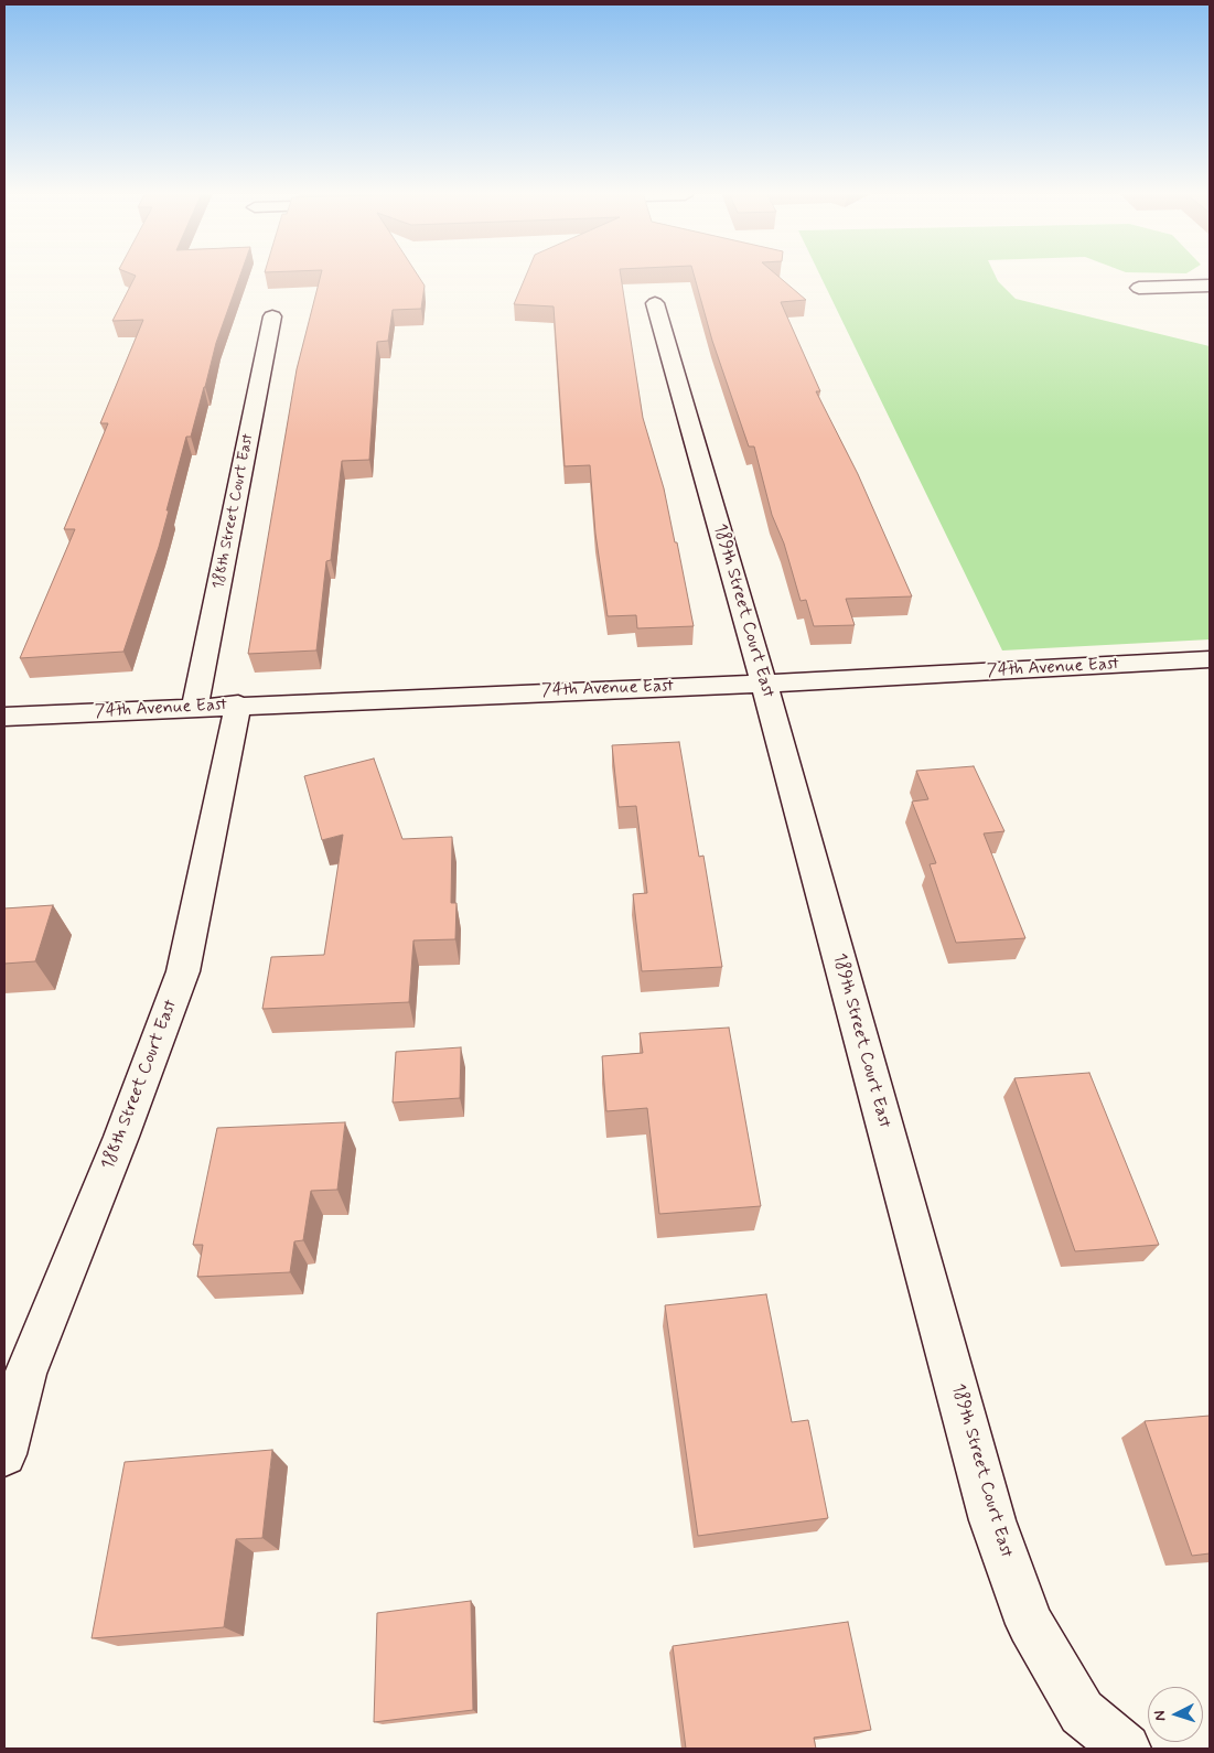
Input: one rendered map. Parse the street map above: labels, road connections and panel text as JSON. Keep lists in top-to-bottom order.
{
  "streets": {
    "street": ["188th Street Court East", "189th Street Court East", "74th Avenue East"]
  },
  "crossings": [
    ["188th Street Court East", "74th Avenue East"],
    ["189th Street Court East", "74th Avenue East"]
  ],
  "north": "left"
}
